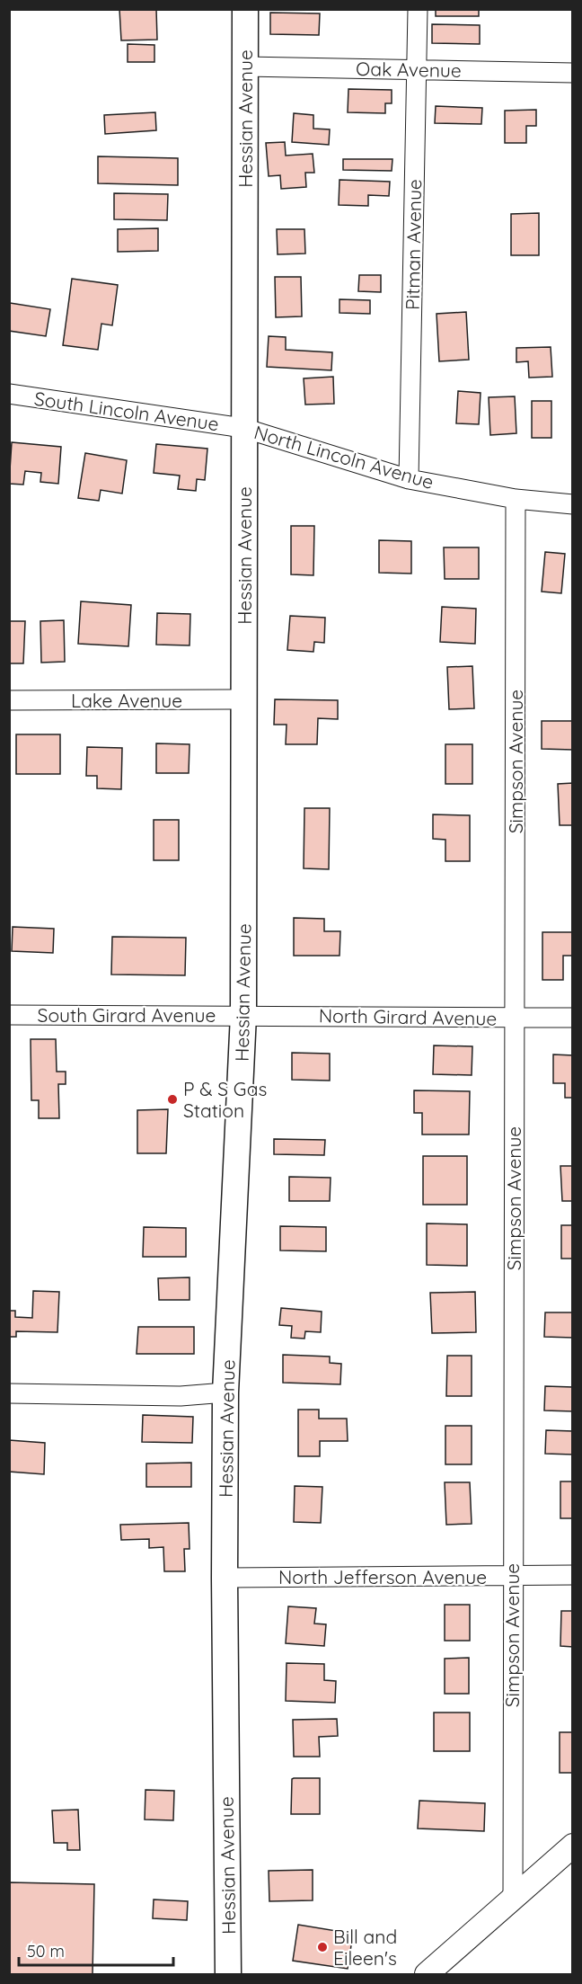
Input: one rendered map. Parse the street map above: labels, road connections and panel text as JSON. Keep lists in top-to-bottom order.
{
  "streets": {
    "main road": ["Hessian Avenue"],
    "street": [
      "Oak Avenue",
      "Pitman Avenue",
      "South Lincoln Avenue",
      "North Lincoln Avenue",
      "Lake Avenue",
      "Simpson Avenue",
      "South Girard Avenue",
      "North Girard Avenue",
      "North Jefferson Avenue"
    ]
  },
  "crossings": [
    ["Oak Avenue", "Hessian Avenue"],
    ["Oak Avenue", "Pitman Avenue"],
    ["Hessian Avenue", "South Lincoln Avenue"],
    ["Hessian Avenue", "North Lincoln Avenue"],
    ["Hessian Avenue", "Lake Avenue"],
    ["Hessian Avenue", "South Girard Avenue"],
    ["Hessian Avenue", "North Girard Avenue"],
    ["Hessian Avenue", "North Jefferson Avenue"],
    ["Pitman Avenue", "North Lincoln Avenue"],
    ["South Lincoln Avenue", "North Lincoln Avenue"],
    ["North Lincoln Avenue", "Simpson Avenue"],
    ["Simpson Avenue", "North Girard Avenue"],
    ["Simpson Avenue", "North Jefferson Avenue"],
    ["South Girard Avenue", "North Girard Avenue"]
  ],
  "places": ["P & S Gas Station", "Bill and Eileen's"],
  "scale_bar": "50 m"
}
